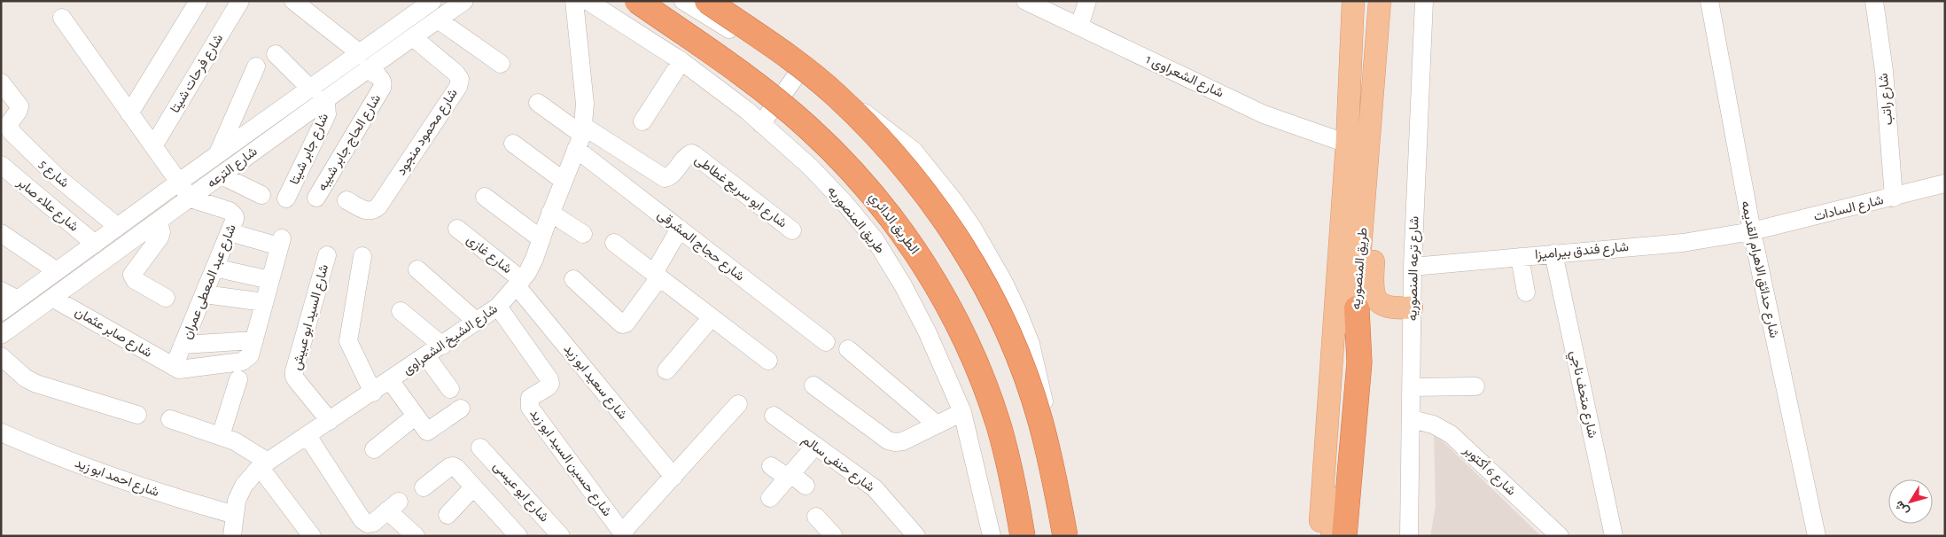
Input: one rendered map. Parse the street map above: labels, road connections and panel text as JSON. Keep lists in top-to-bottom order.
{
  "streets": {
    "highway": ["الطريق الدائري"],
    "main road": ["طريق المنصوريه"],
    "street": [
      "شارع فرحات شيتا",
      "شارع الشعراوى 1",
      "شارع راتب",
      "شارع محمود منجود",
      "شارع الحاج جابر شيبه",
      "شارع جابر شيتا",
      "شارع الترعه",
      "شارع 5",
      "شارع ابو سريع غطاطى",
      "شارع علاء صابر",
      "شارع السادات",
      "شارع حجاج المشرقى",
      "شارع فندق بيراميزا",
      "شارع غازى",
      "شارع ترعه المنصوريه",
      "شارع حدائق الاهرام القديمه",
      "شارع عبد المعطى عمران",
      "شارع السيد ابو عبيش",
      "شارع صابر عثمان",
      "شارع الشيخ الشعراوى",
      "شارع سعيد ابو زيد",
      "شارع متحف ناجي",
      "شارع حسين السيد ابو زيد",
      "شارع حنفى سالم",
      "شارع 6 أكتوبر",
      "شارع احمد ابو زيد",
      "شارع ابو عيسى"
    ]
  },
  "crossings": [
    ["شارع الشعراوى 1", "طريق المنصوريه"],
    ["شارع راتب", "شارع السادات"],
    ["شارع محمود منجود", "شارع الترعه"],
    ["شارع الحاج جابر شيبه", "شارع الترعه"],
    ["شارع جابر شيتا", "شارع الترعه"],
    ["شارع الترعه", "شارع 5"],
    ["شارع الترعه", "شارع علاء صابر"],
    ["شارع الترعه", "شارع عبد المعطى عمران"],
    ["شارع الترعه", "شارع صابر عثمان"],
    ["شارع ابو سريع غطاطى", "شارع حجاج المشرقى"],
    ["شارع ابو سريع غطاطى", "شارع الشيخ الشعراوى"],
    ["شارع السادات", "شارع فندق بيراميزا"],
    ["شارع السادات", "شارع حدائق الاهرام القديمه"],
    ["شارع حجاج المشرقى", "شارع الشيخ الشعراوى"],
    ["شارع فندق بيراميزا", "شارع ترعه المنصوريه"],
    ["شارع فندق بيراميزا", "شارع حدائق الاهرام القديمه"],
    ["شارع فندق بيراميزا", "شارع متحف ناجي"],
    ["شارع غازى", "شارع الشيخ الشعراوى"],
    ["شارع غازى", "شارع سعيد ابو زيد"],
    ["شارع ترعه المنصوريه", "شارع 6 أكتوبر"],
    ["شارع عبد المعطى عمران", "شارع صابر عثمان"],
    ["شارع السيد ابو عبيش", "شارع الشيخ الشعراوى"],
    ["شارع الشيخ الشعراوى", "شارع سعيد ابو زيد"],
    ["شارع الشيخ الشعراوى", "شارع حسين السيد ابو زيد"],
    ["شارع الشيخ الشعراوى", "شارع احمد ابو زيد"]
  ],
  "north": "bottom left"
}
